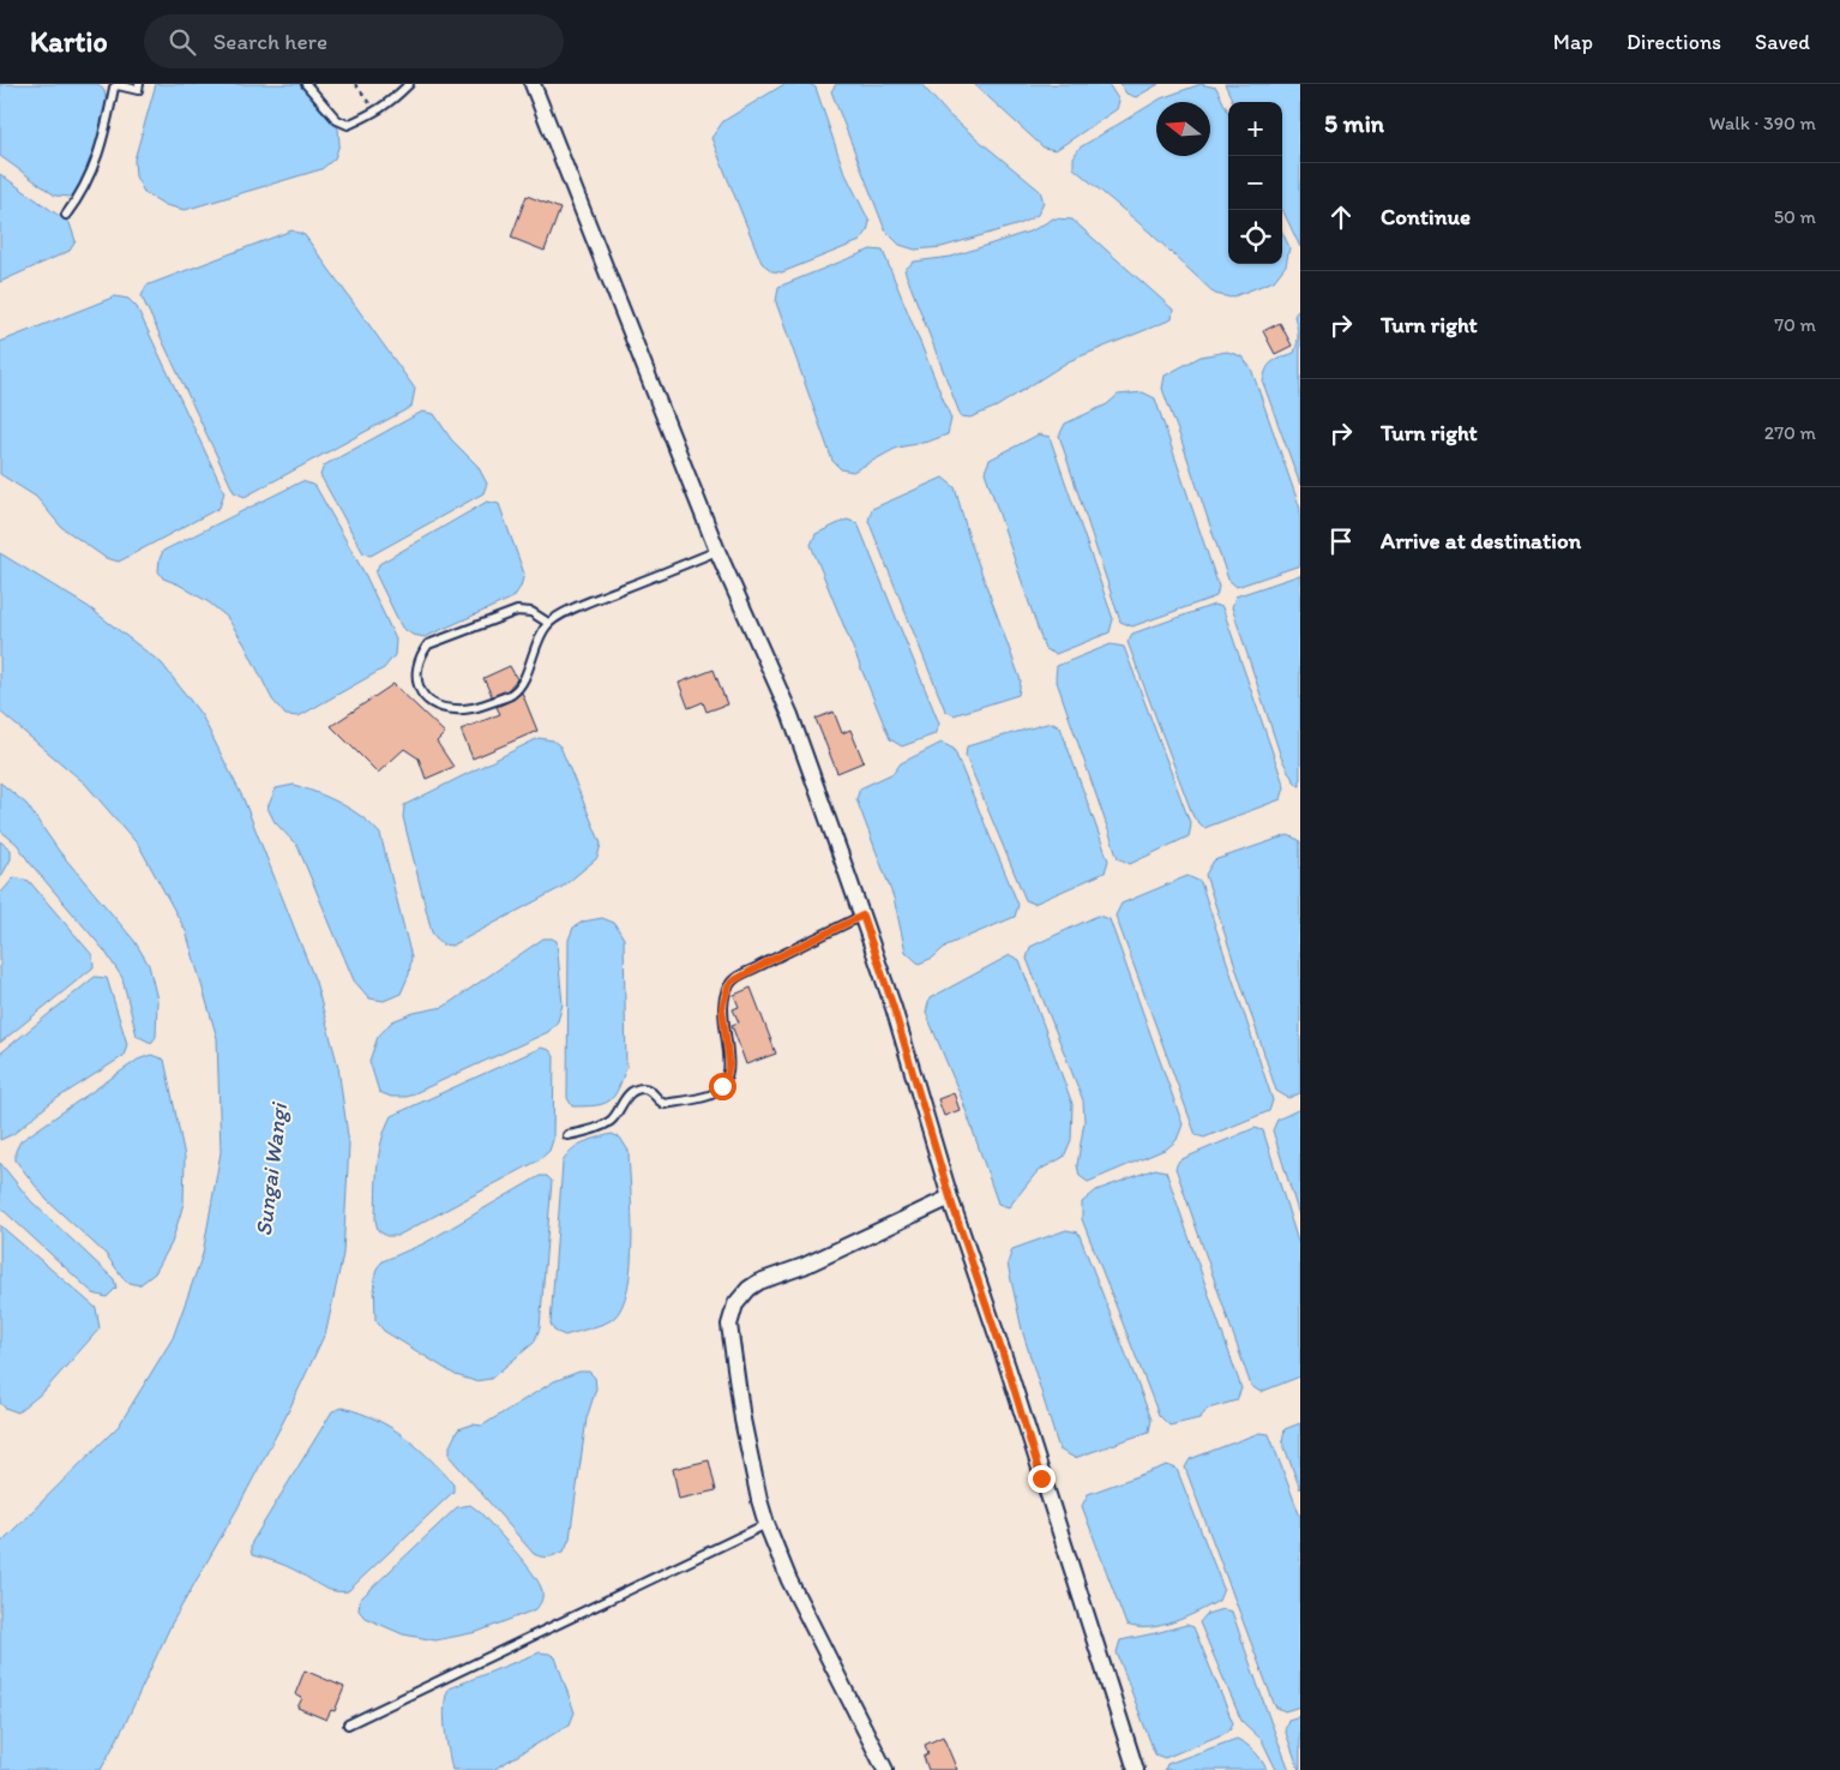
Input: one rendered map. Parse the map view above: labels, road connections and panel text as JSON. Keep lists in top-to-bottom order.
{
  "water": ["Sungai Wangi"],
  "north": "left",
  "page": {
    "header": "Kartio",
    "search": "Search here",
    "nav": ["Map", "Directions", "Saved"],
    "heading": ["5 min", "Walk · 390 m"],
    "map_buttons": ["+", "−"],
    "list": [
      ["Continue", "50 m"],
      ["Turn right", "70 m"],
      ["Turn right", "270 m"],
      "Arrive at destination"
    ]
  }
}
